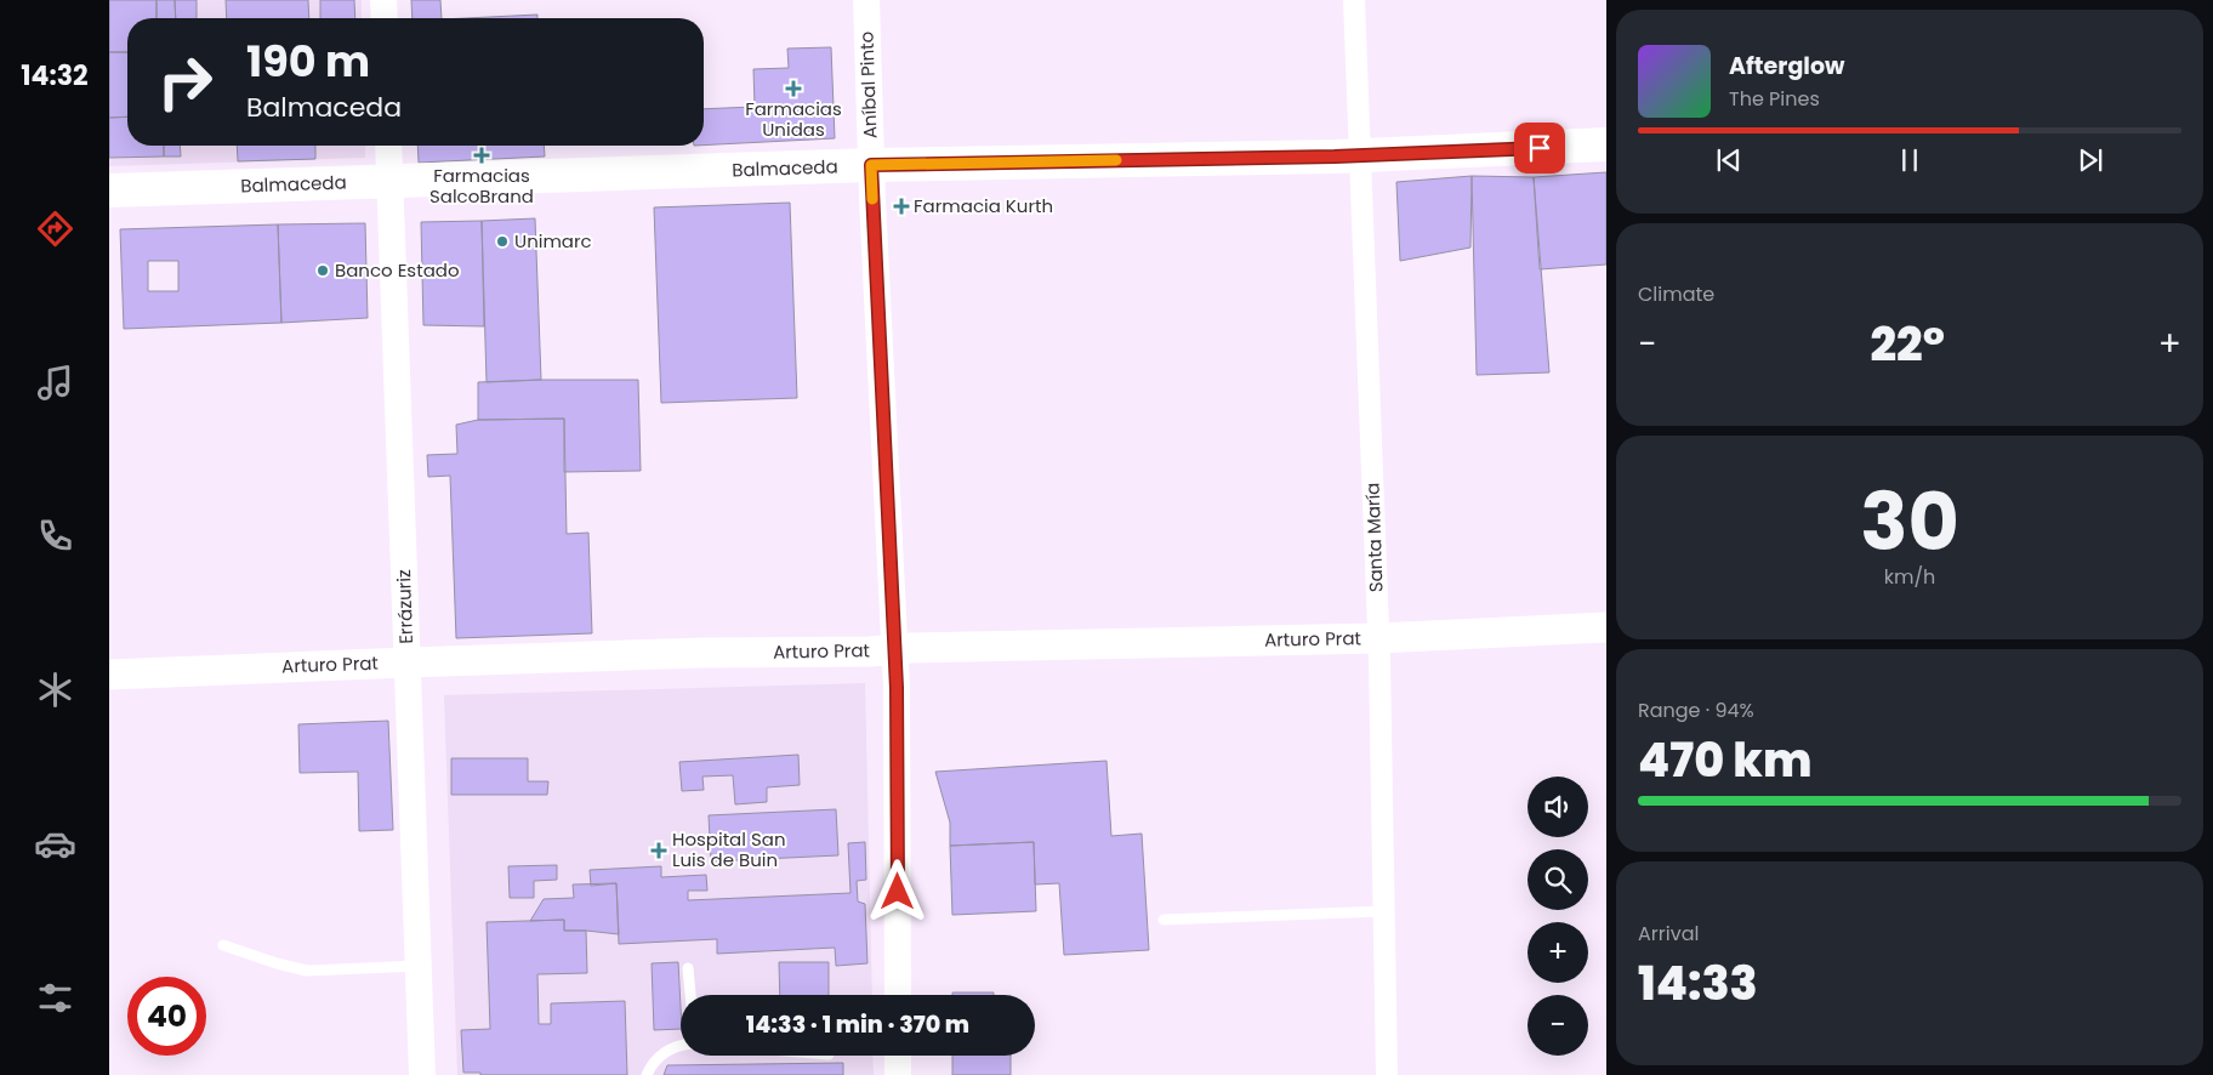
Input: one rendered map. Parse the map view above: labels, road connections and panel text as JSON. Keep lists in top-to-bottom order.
{
  "streets": {
    "main road": ["Balmaceda", "Arturo Prat"],
    "street": ["Aníbal Pinto", "Santa María", "Errázuriz"]
  },
  "crossings": [
    ["Aníbal Pinto", "Balmaceda"],
    ["Aníbal Pinto", "Arturo Prat"],
    ["Balmaceda", "Santa María"],
    ["Balmaceda", "Errázuriz"],
    ["Santa María", "Arturo Prat"],
    ["Errázuriz", "Arturo Prat"]
  ],
  "places": {
    "health": [
      "Farmacias Unidas",
      "Farmacias SalcoBrand",
      "Farmacia Kurth",
      "Hospital San Luis de Buin"
    ],
    "other": ["Unimarc", "Banco Estado"]
  },
  "page": {
    "tabs": "14:32",
    "turn": ["190 m", "Balmaceda"],
    "song": ["Afterglow", "The Pines"],
    "tile": [
      "Climate",
      ["30", "km/h"],
      ["Range · 94%", "470 km"],
      ["Arrival", "14:33"]
    ],
    "heat": ["−", "22°", "+"],
    "map_buttons": ["+", "−"],
    "limit": "40",
    "trip": "14:33 · 1 min · 370 m"
  }
}
